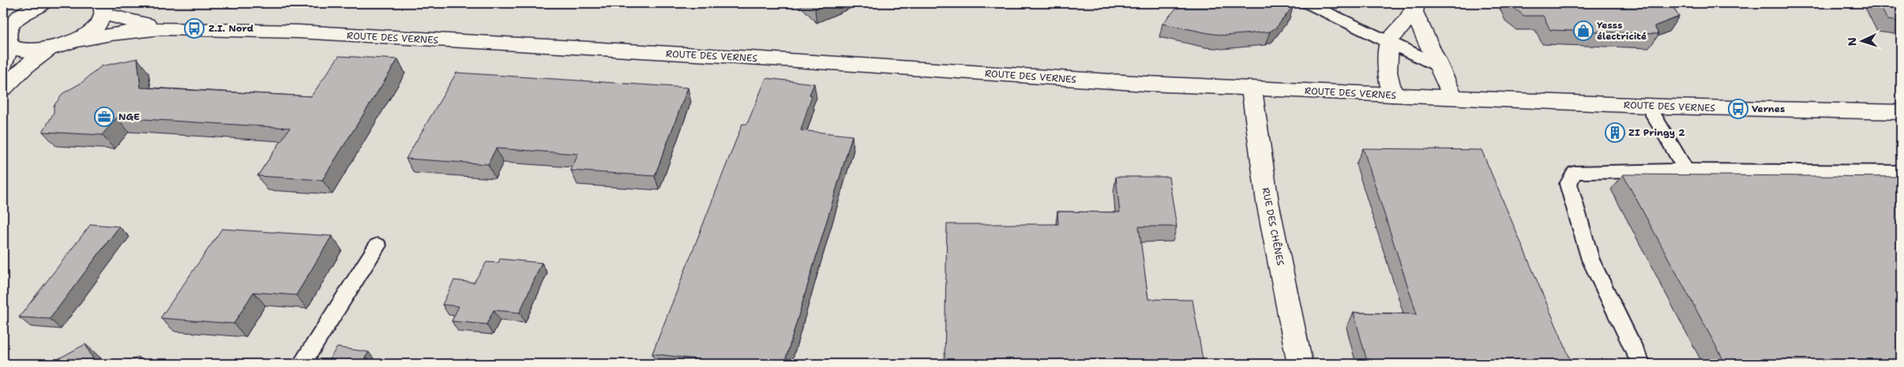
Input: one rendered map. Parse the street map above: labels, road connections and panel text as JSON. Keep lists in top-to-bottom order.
{
  "streets": {
    "street": ["ROUTE DES VERNES", "RUE DES CHÊNES"]
  },
  "crossings": [
    ["ROUTE DES VERNES", "RUE DES CHÊNES"]
  ],
  "places": {
    "bus stop": ["Z.I. Nord", "Vernes"],
    "shop": ["Yesss électricité"],
    "office": ["NGE"],
    "building": ["ZI Pringy 2"]
  },
  "north": "left"
}
